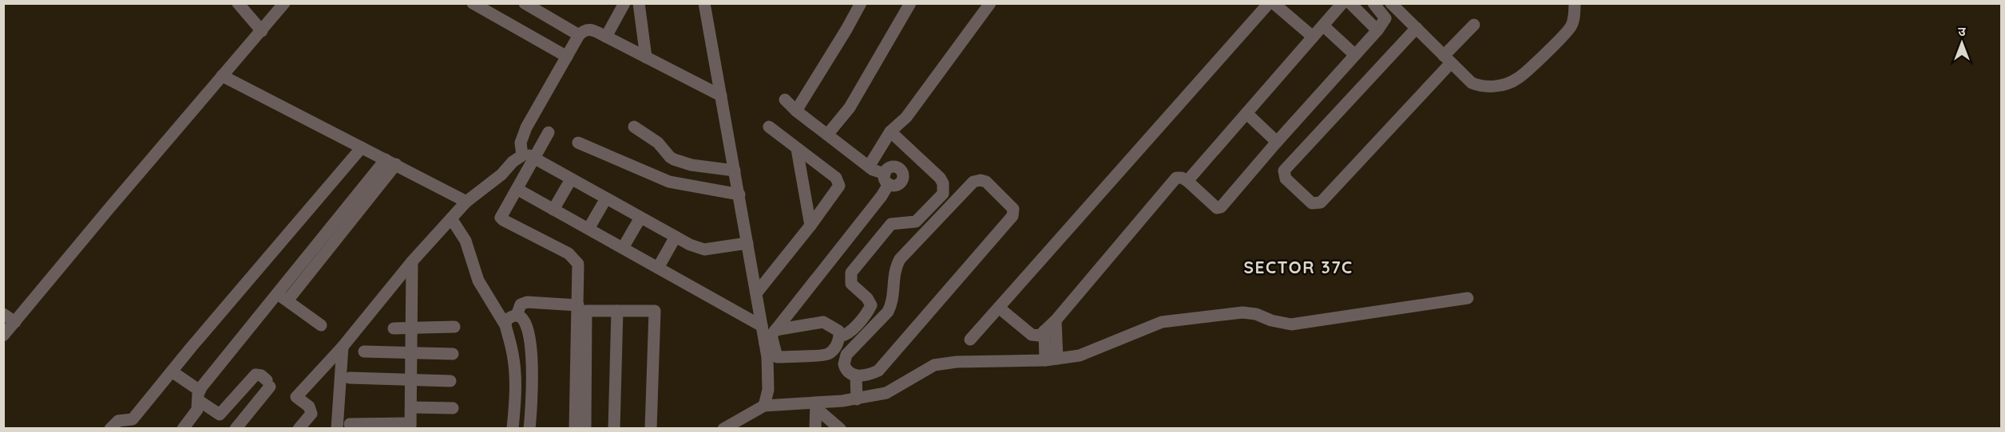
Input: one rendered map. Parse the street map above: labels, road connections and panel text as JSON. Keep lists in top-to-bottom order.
{
  "districts": ["SECTOR 37C"],
  "north": "top"
}
